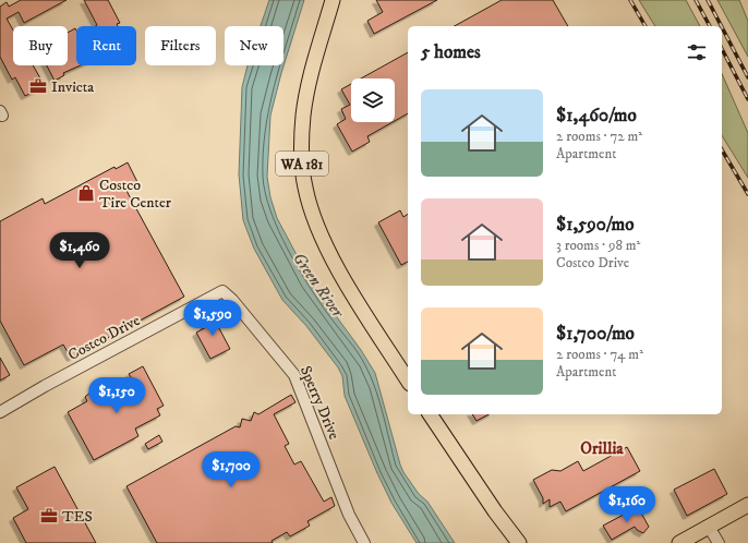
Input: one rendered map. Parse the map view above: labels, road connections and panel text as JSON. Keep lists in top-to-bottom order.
{
  "streets": {
    "main road": ["WA 181"],
    "street": ["Costco Drive", "Sperry Drive"]
  },
  "crossings": [
    ["Costco Drive", "Sperry Drive"]
  ],
  "districts": ["Orillia"],
  "water": ["Green River"],
  "places": {
    "office": ["Invicta", "TES"],
    "shop": ["Costco Tire Center"]
  },
  "page": {
    "chip": [
      "Buy",
      "Rent",
      "Filters",
      "New"
    ],
    "heading": "5 homes",
    "list": [
      {
        "name": "$1,460/mo",
        "note": "2 rooms · 72 m² · Apartment"
      },
      {
        "name": "$1,590/mo",
        "note": "3 rooms · 98 m² · Costco Drive"
      },
      {
        "name": "$1,700/mo",
        "note": "2 rooms · 74 m² · Apartment"
      }
    ],
    "price": [
      "$1,460",
      "$1,590",
      "$1,150",
      "$1,700",
      "$1,160"
    ]
  }
}
